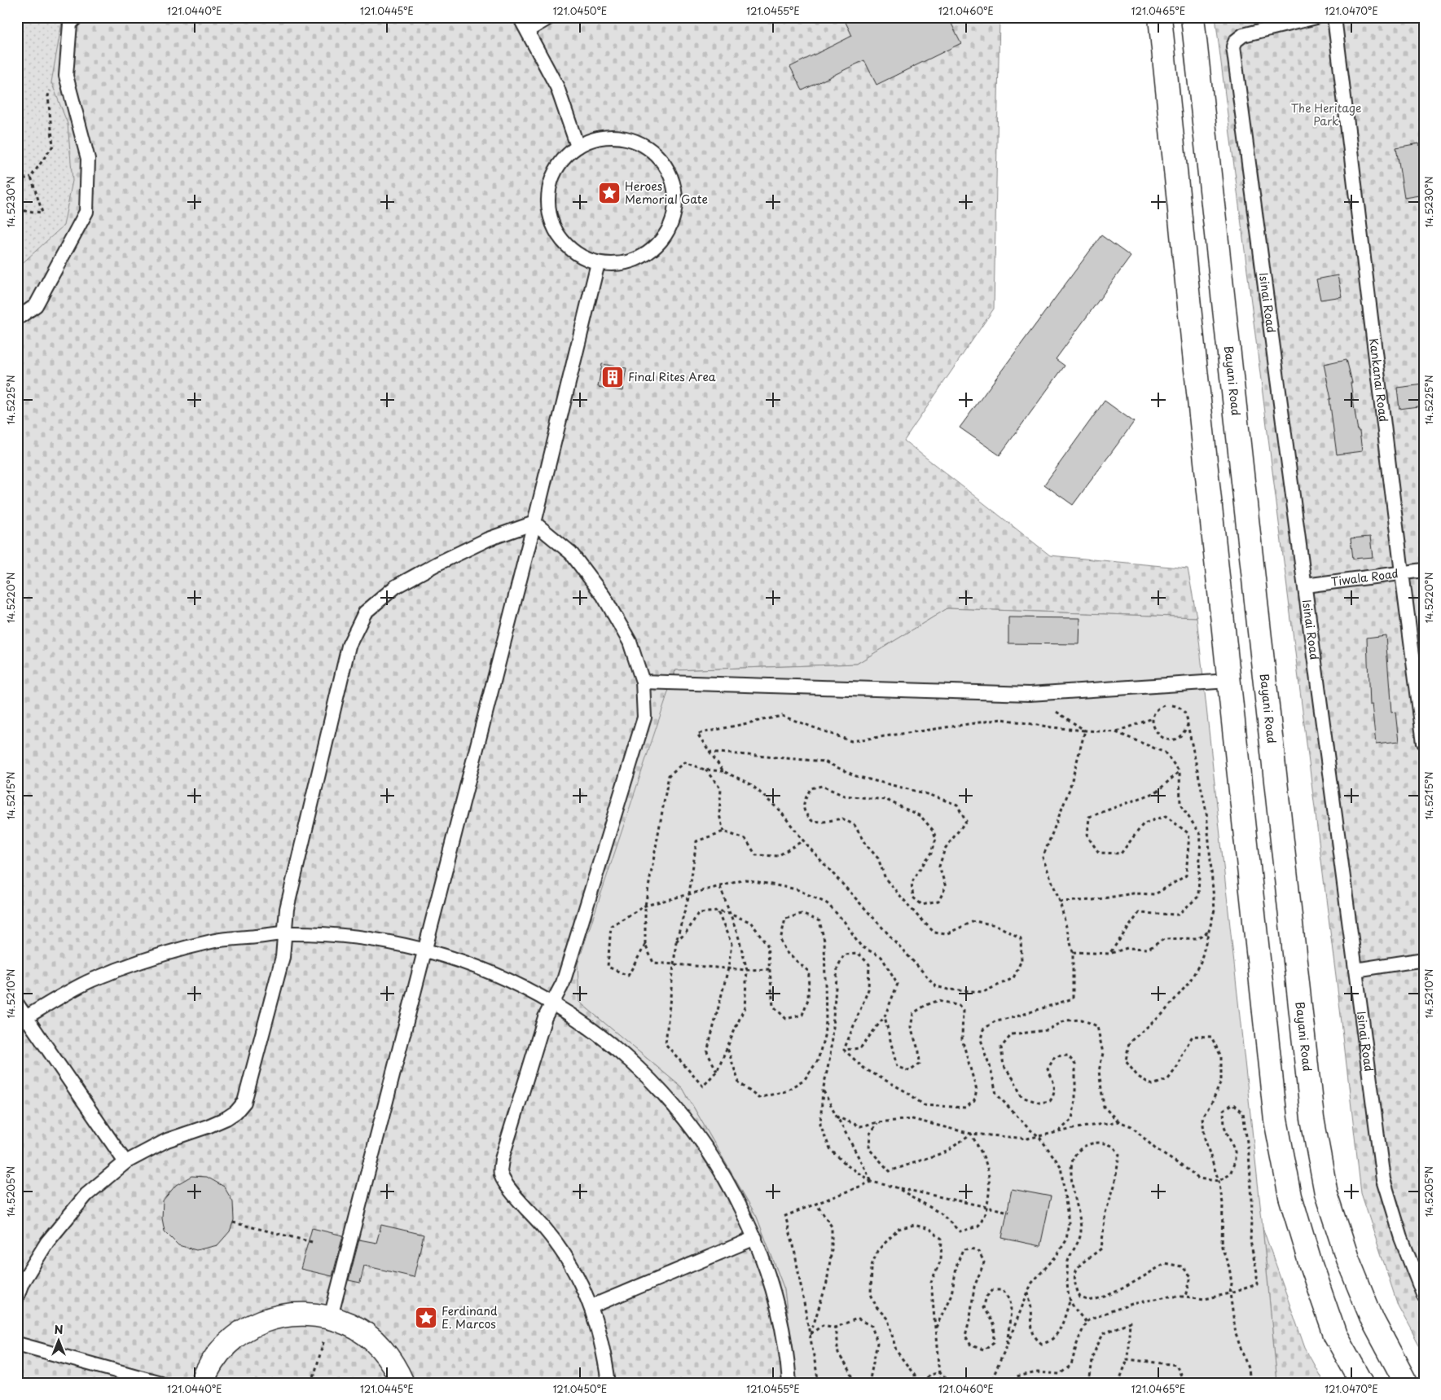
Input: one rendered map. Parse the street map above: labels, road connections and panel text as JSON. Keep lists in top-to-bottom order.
{
  "streets": {
    "main road": ["Bayani Road"],
    "lane": ["Isinai Road", "Kankanai Road", "Tiwala Road"]
  },
  "crossings": [
    ["Isinai Road", "Tiwala Road"],
    ["Kankanai Road", "Tiwala Road"]
  ],
  "parks": ["The Heritage Park"],
  "places": {
    "place": ["Heroes Memorial Gate", "Ferdinand E. Marcos"],
    "building": ["Final Rites Area"]
  },
  "north": "top",
  "coordinates": [
    "121.0440°E",
    "121.0445°E",
    "121.0450°E",
    "121.0455°E",
    "121.0460°E",
    "121.0465°E",
    "121.0470°E",
    "14.5230°N",
    "14.5225°N",
    "14.5220°N",
    "14.5215°N",
    "14.5210°N",
    "14.5205°N"
  ]
}
